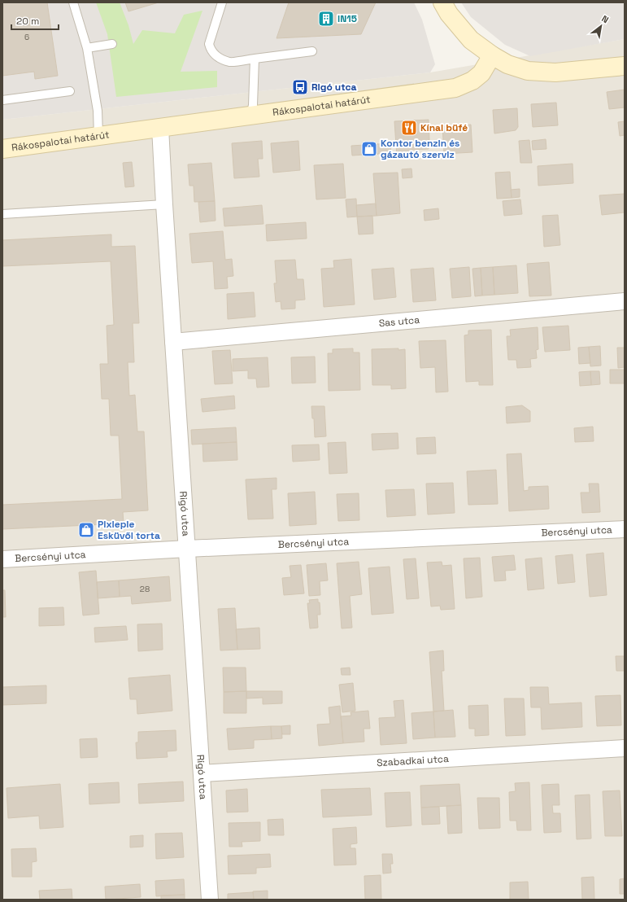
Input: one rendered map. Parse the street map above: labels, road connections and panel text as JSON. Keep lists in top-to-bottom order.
{
  "streets": {
    "street": [
      "Rákospalotai határút",
      "Sas utca",
      "Rigó utca",
      "Bercsényi utca",
      "Szabadkai utca"
    ]
  },
  "crossings": [
    ["Rákospalotai határút", "Rigó utca"],
    ["Sas utca", "Rigó utca"],
    ["Rigó utca", "Bercsényi utca"],
    ["Rigó utca", "Szabadkai utca"]
  ],
  "places": {
    "building": ["IN15"],
    "bus stop": ["Rigó utca"],
    "restaurant": ["Kínai büfé"],
    "shop": ["Kontor benzin és gázautó szerviz", "Pixiepie Esküvői torta"]
  },
  "house_numbers": ["6", "28"],
  "scale_bar": "20 m",
  "north": "top right"
}
